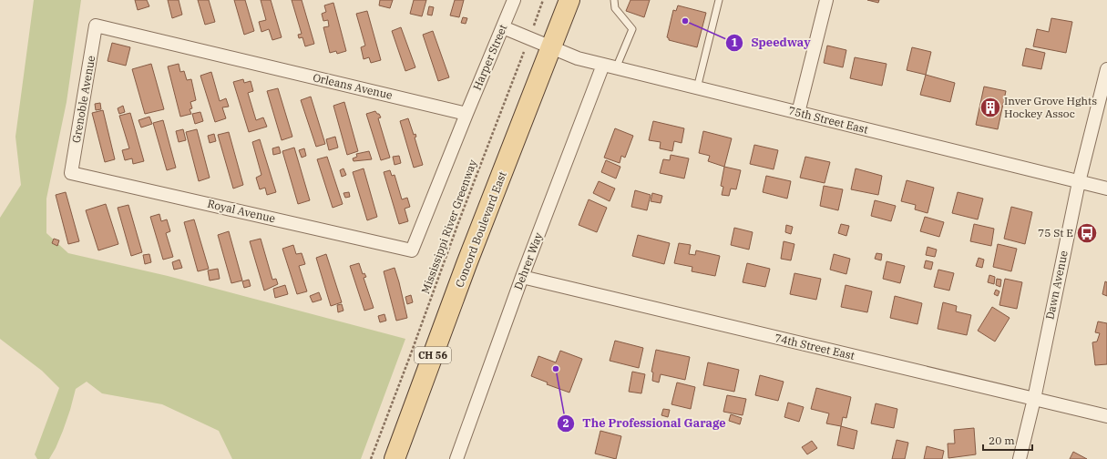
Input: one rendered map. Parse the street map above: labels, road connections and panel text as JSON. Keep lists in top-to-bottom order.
{
  "streets": {
    "main road": ["Concord Boulevard East", "CH 56"],
    "street": [
      "Harper Street",
      "Orleans Avenue",
      "Grenoble Avenue",
      "75th Street East",
      "Royal Avenue",
      "Dehrer Way",
      "Dawn Avenue",
      "74th Street East"
    ],
    "path": ["Mississippi River Greenway"]
  },
  "crossings": [
    ["Harper Street", "Orleans Avenue"],
    ["Harper Street", "75th Street East"],
    ["Harper Street", "Royal Avenue"],
    ["Orleans Avenue", "Grenoble Avenue"],
    ["Orleans Avenue", "Royal Avenue"],
    ["Grenoble Avenue", "Royal Avenue"],
    ["75th Street East", "Mississippi River Greenway"],
    ["75th Street East", "Concord Boulevard East"],
    ["75th Street East", "Dehrer Way"],
    ["75th Street East", "Dawn Avenue"],
    ["Dehrer Way", "74th Street East"],
    ["Dawn Avenue", "74th Street East"]
  ],
  "places": {
    "other": ["Speedway", "The Professional Garage"],
    "building": ["Inver Grove Hghts Hockey Assoc"],
    "bus stop": ["75 St E"]
  },
  "scale_bar": "20 m"
}
